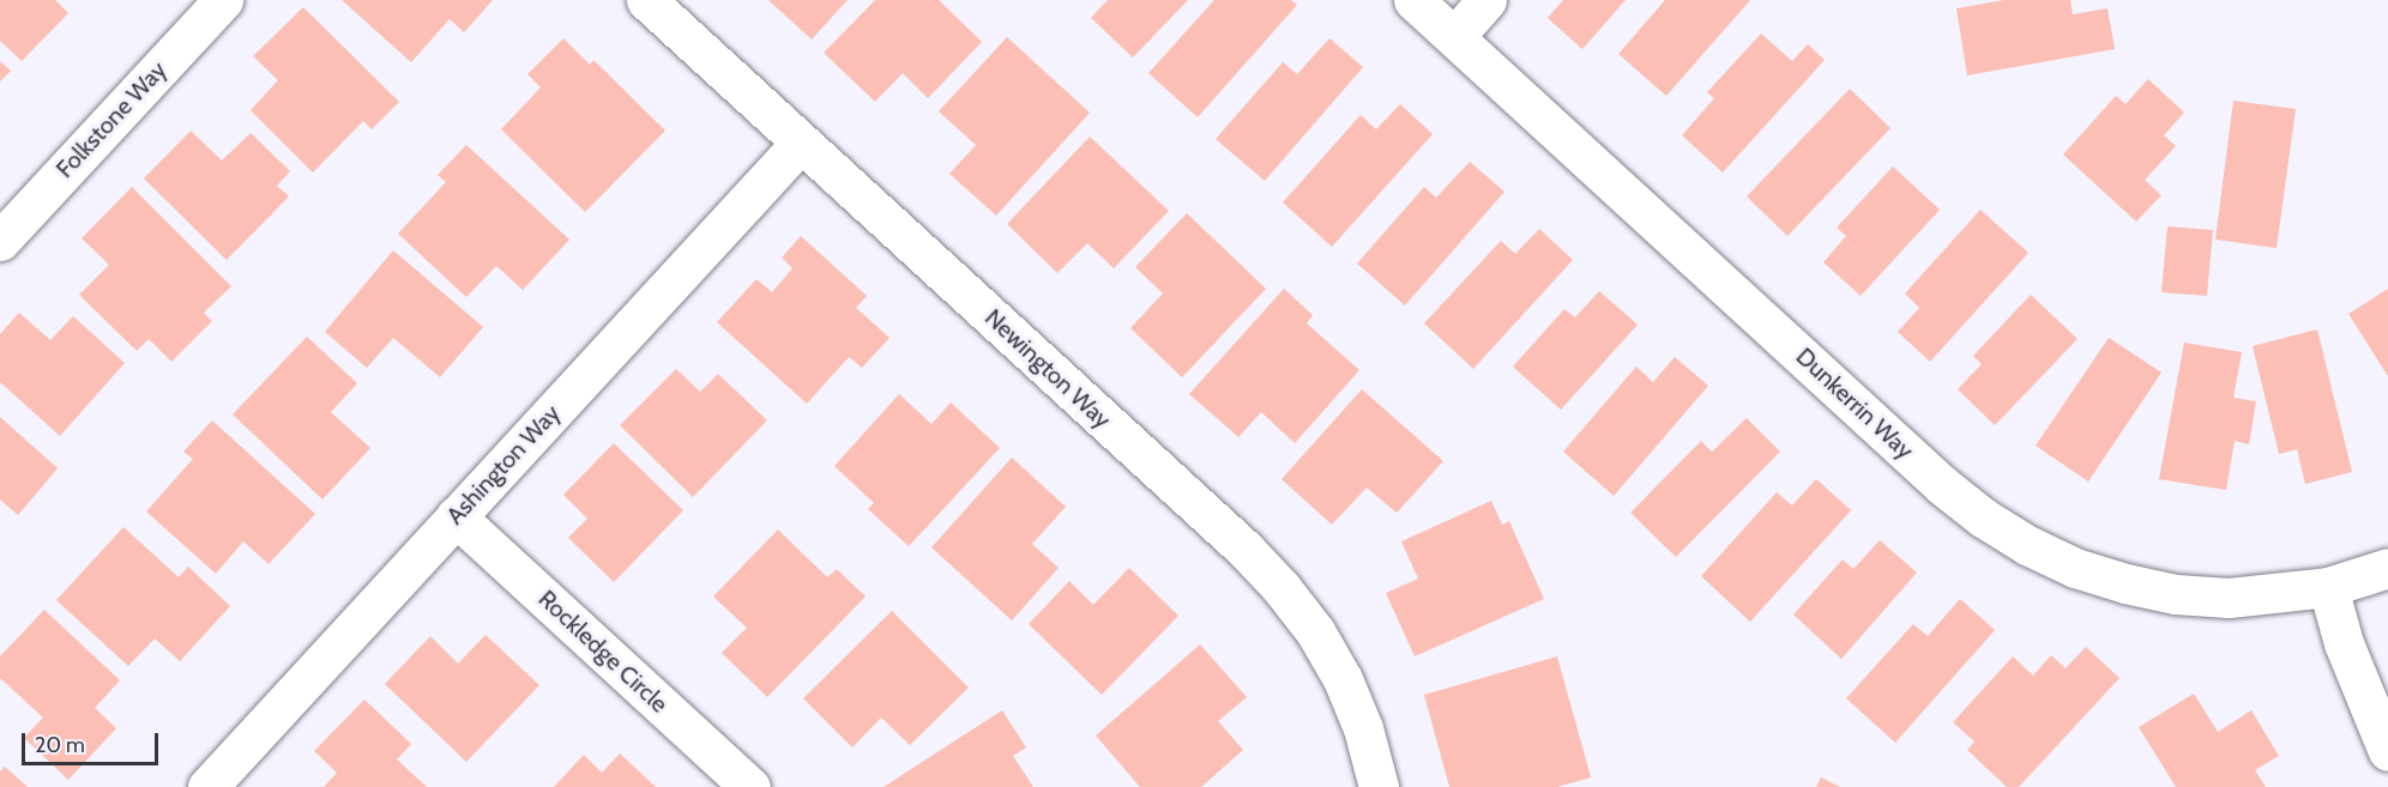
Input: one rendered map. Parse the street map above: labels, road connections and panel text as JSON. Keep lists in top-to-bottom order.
{
  "streets": {
    "street": [
      "Folkstone Way",
      "Newington Way",
      "Dunkerrin Way",
      "Ashington Way",
      "Rockledge Circle"
    ]
  },
  "crossings": [
    ["Newington Way", "Ashington Way"],
    ["Ashington Way", "Rockledge Circle"]
  ],
  "scale_bar": "20 m"
}
